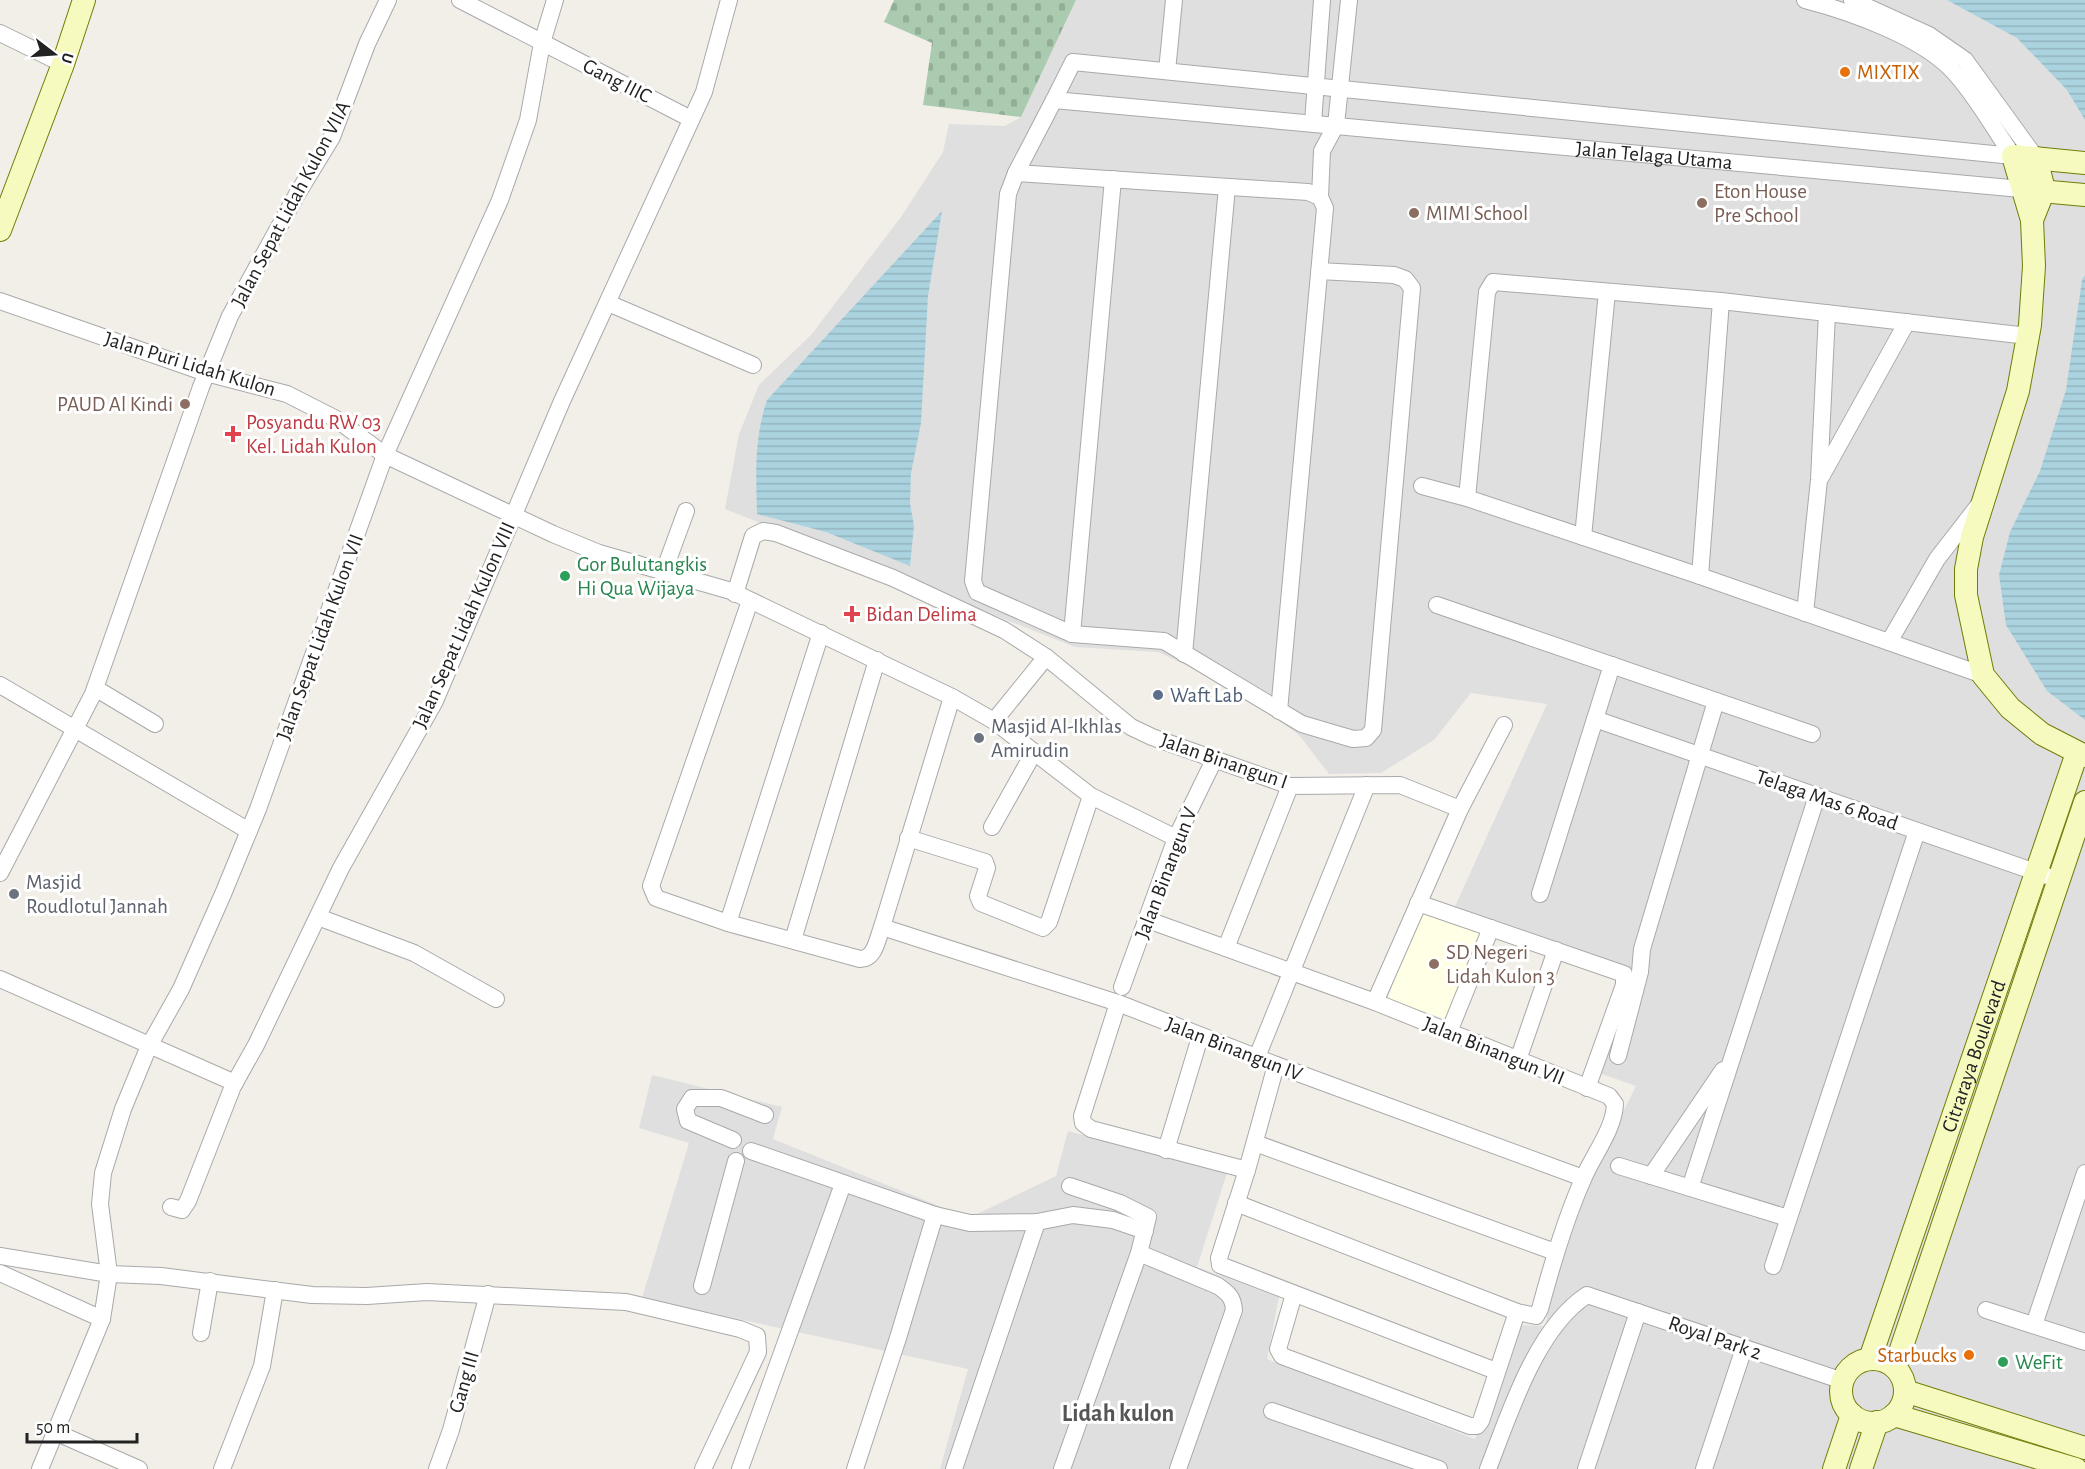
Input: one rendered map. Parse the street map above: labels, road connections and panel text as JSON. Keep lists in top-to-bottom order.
{
  "streets": {
    "main road": ["Jalan Telaga Utama", "Citraraya Boulevard"],
    "street": [
      "Gang IIIC",
      "Jalan Sepat Lidah Kulon VIIA",
      "Jalan Puri Lidah Kulon",
      "Jalan Sepat Lidah Kulon VIII",
      "Jalan Sepat Lidah Kulon VII",
      "Jalan Binangun I",
      "Telaga Mas 6 Road",
      "Jalan Binangun V",
      "Jalan Binangun IV",
      "Jalan Binangun VII",
      "Royal Park 2",
      "Gang III"
    ]
  },
  "crossings": [
    ["Gang IIIC", "Jalan Sepat Lidah Kulon VIII"],
    ["Gang IIIC", "Jalan Sepat Lidah Kulon VII"],
    ["Jalan Sepat Lidah Kulon VIIA", "Jalan Puri Lidah Kulon"],
    ["Jalan Puri Lidah Kulon", "Jalan Sepat Lidah Kulon VIII"],
    ["Jalan Puri Lidah Kulon", "Jalan Sepat Lidah Kulon VII"],
    ["Jalan Puri Lidah Kulon", "Jalan Binangun I"],
    ["Jalan Puri Lidah Kulon", "Jalan Binangun V"],
    ["Jalan Binangun I", "Jalan Binangun V"],
    ["Telaga Mas 6 Road", "Citraraya Boulevard"],
    ["Jalan Binangun V", "Jalan Binangun IV"],
    ["Jalan Binangun V", "Jalan Binangun VII"],
    ["Jalan Binangun IV", "Jalan Binangun VII"],
    ["Citraraya Boulevard", "Royal Park 2"]
  ],
  "districts": ["Lidah kulon"],
  "places": {
    "other": [
      "MIXTIX",
      "Eton House Pre School",
      "MIMI School",
      "PAUD Al Kindi",
      "Gor Bulutangkis Hi Qua Wijaya",
      "Waft Lab",
      "Masjid Al-Ikhlas Amirudin",
      "Masjid Roudlotul Jannah",
      "SD Negeri Lidah Kulon 3",
      "Starbucks",
      "WeFit"
    ],
    "health": ["Posyandu RW 03 Kel. Lidah Kulon", "Bidan Delima"]
  },
  "scale_bar": "50 m",
  "north": "right"
}
